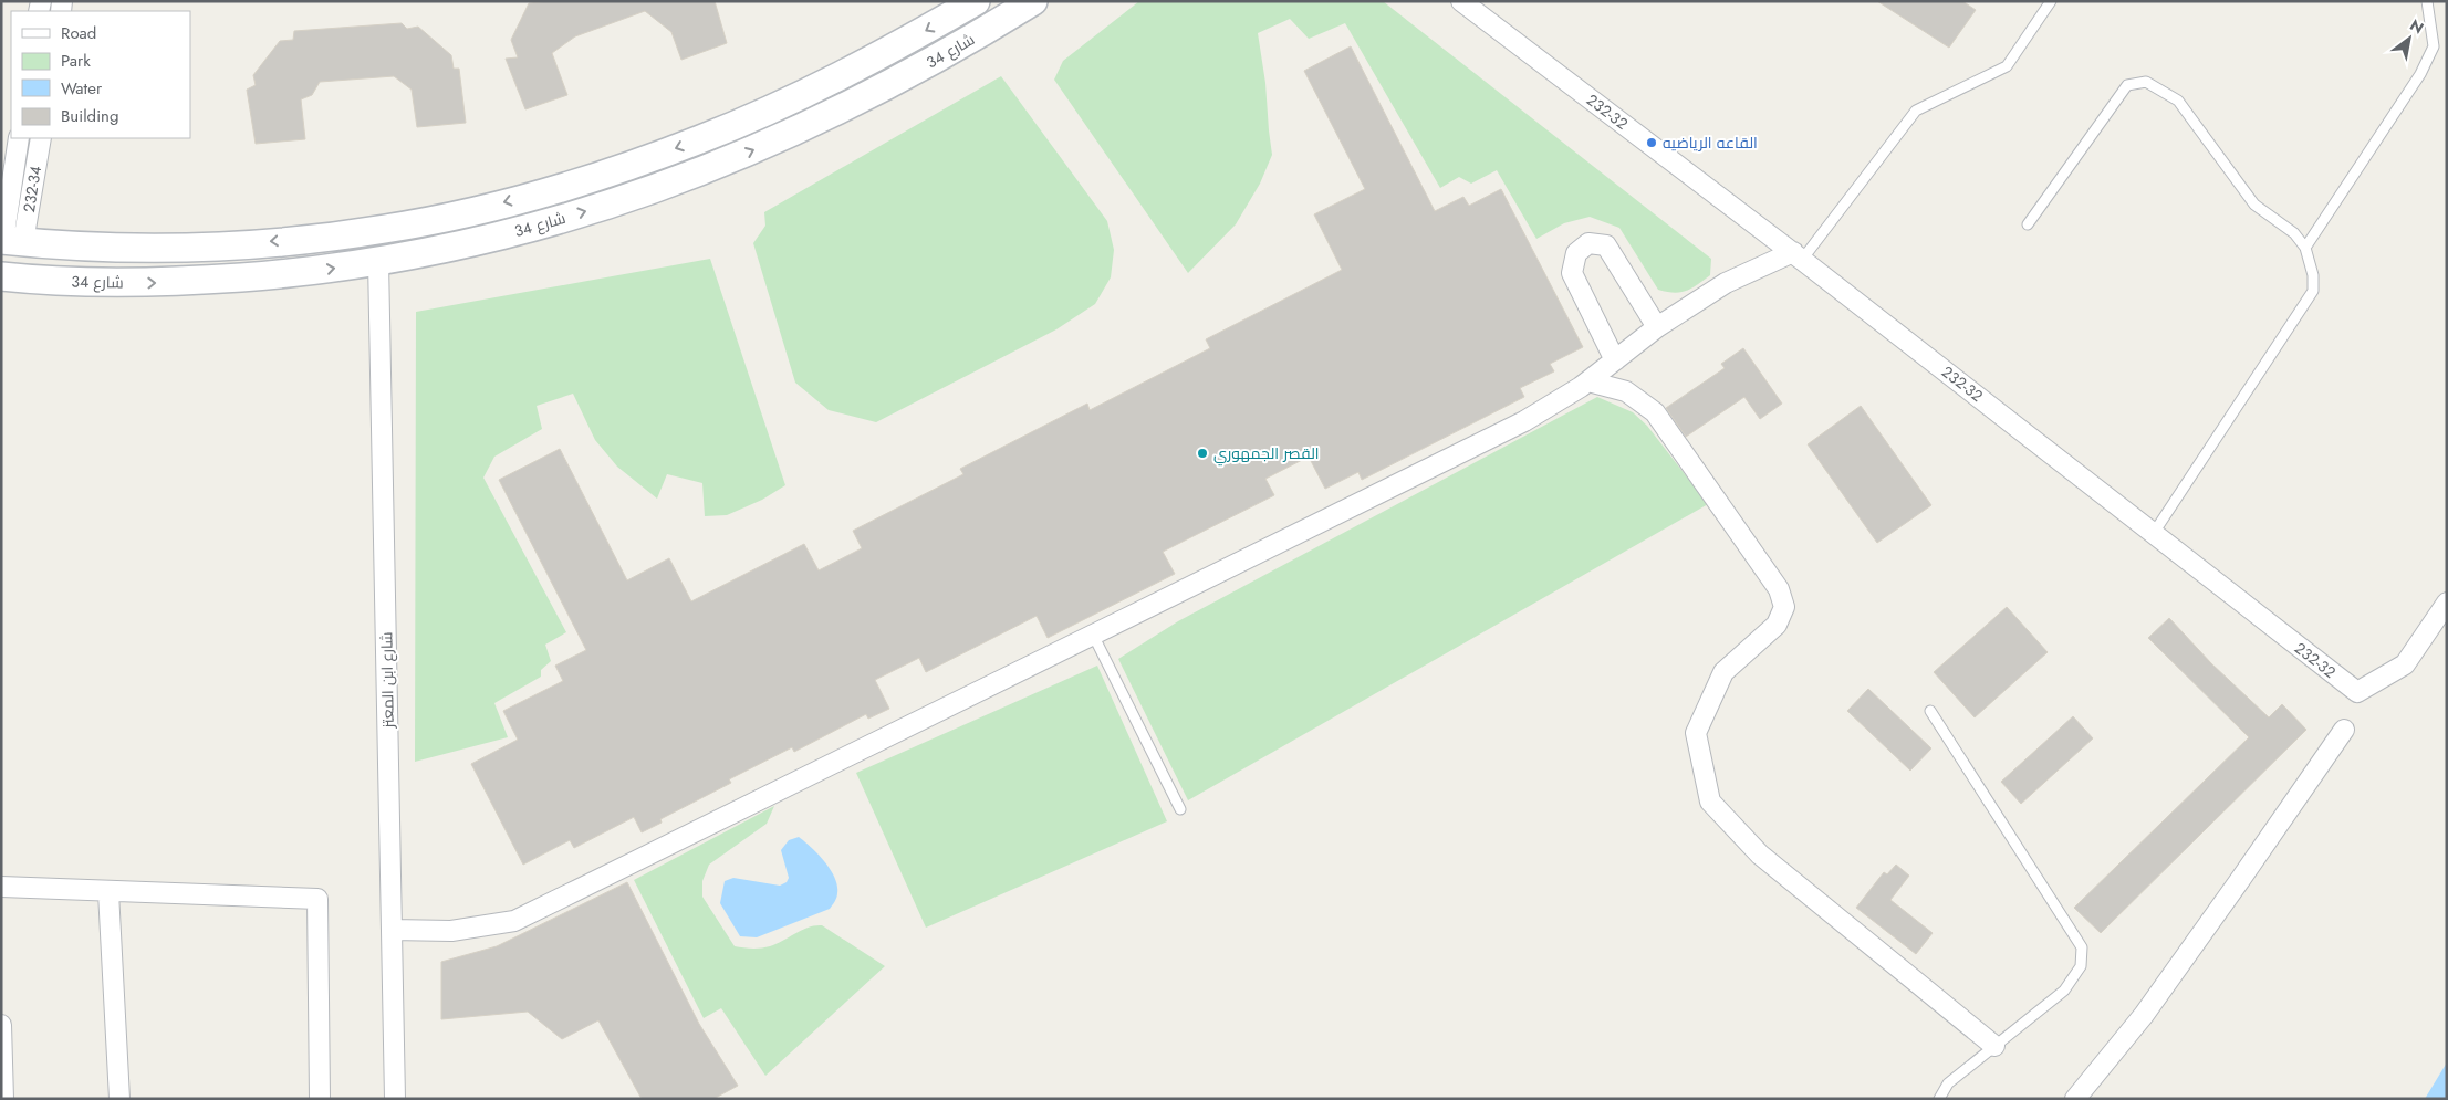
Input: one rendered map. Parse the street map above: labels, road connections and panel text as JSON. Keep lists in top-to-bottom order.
{
  "streets": {
    "main road": ["شارع 34"],
    "street": ["232-32", "232-34", "شارع ابن المعتز"]
  },
  "crossings": [
    ["شارع 34", "232-34"],
    ["شارع 34", "شارع ابن المعتز"]
  ],
  "places": ["القاعه الرياضيه", "القصر الجمهوري"],
  "legend": [
    "Road",
    "Park",
    "Water",
    "Building"
  ],
  "north": "top right"
}
